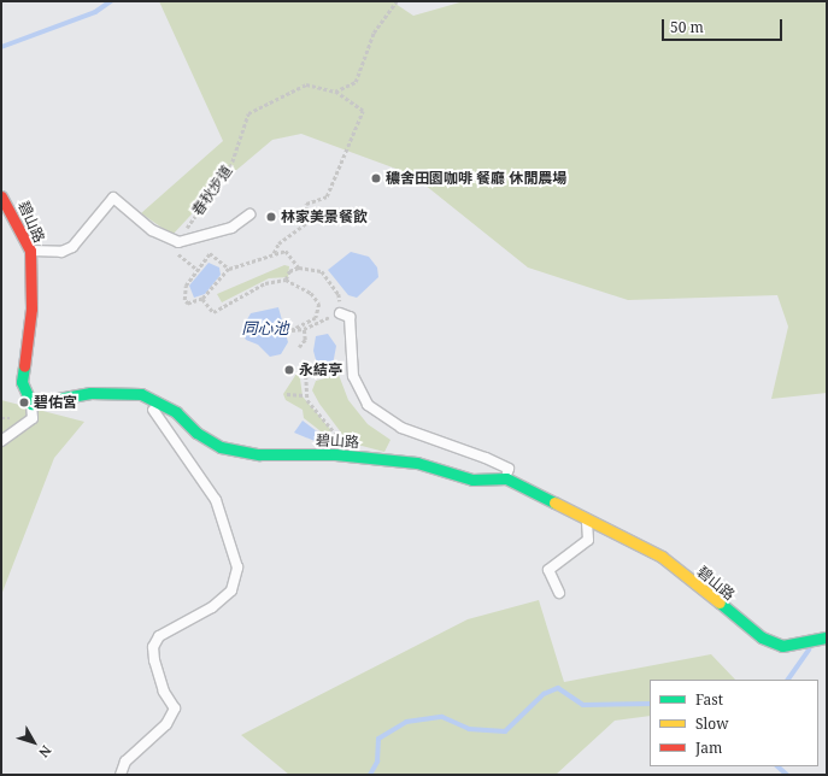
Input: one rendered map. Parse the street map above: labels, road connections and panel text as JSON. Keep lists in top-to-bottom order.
{
  "streets": {
    "street": ["碧山路"],
    "path": ["春秋步道"]
  },
  "water": ["同心池"],
  "places": [
    "穠舍田園咖啡 餐廳 休閒農場",
    "林家美景餐飲",
    "永結亭",
    "碧佑宮"
  ],
  "legend": ["Fast", "Slow", "Jam"],
  "scale_bar": "50 m",
  "north": "bottom right"
}
